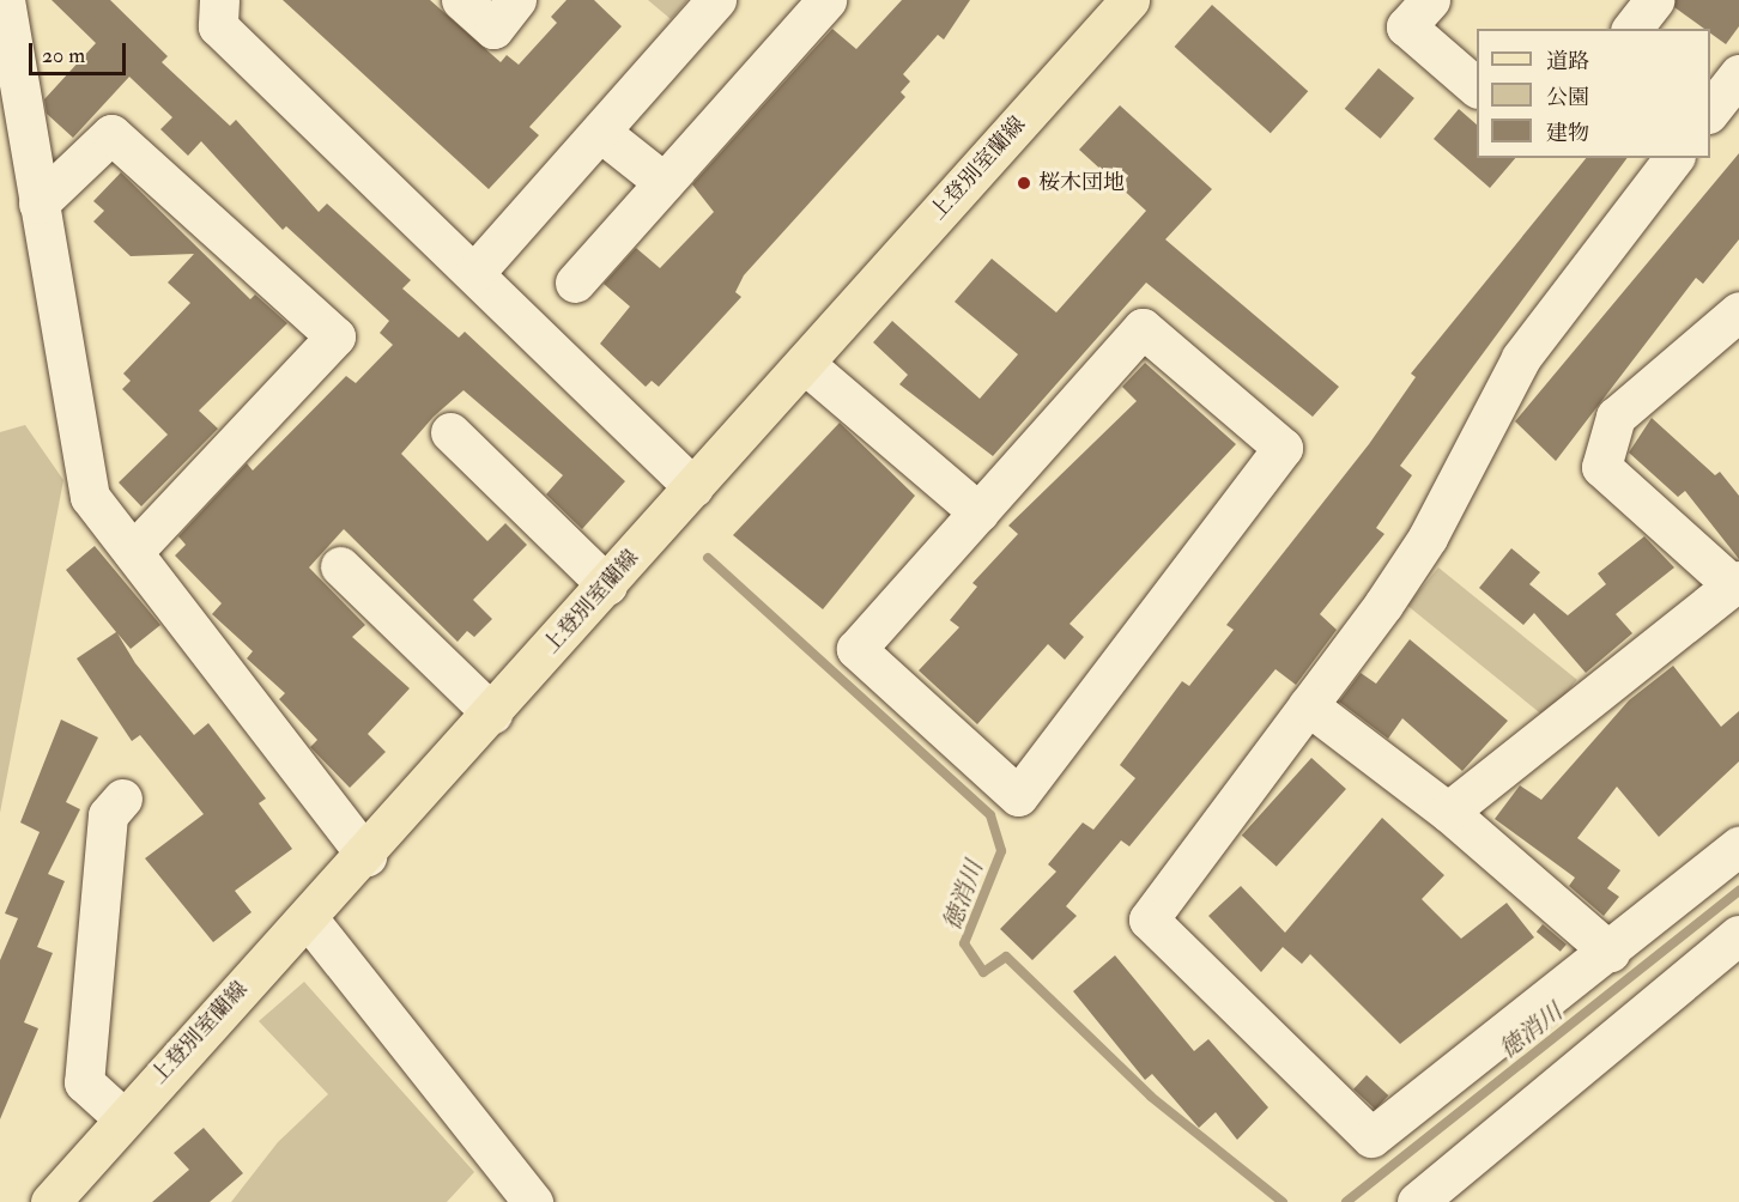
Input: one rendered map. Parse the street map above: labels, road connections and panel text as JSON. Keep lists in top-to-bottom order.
{
  "streets": {
    "main road": ["上登別室蘭線"]
  },
  "water": ["徳消川"],
  "places": ["桜木団地"],
  "legend": ["道路", "公園", "建物"],
  "scale_bar": "20 m"
}
